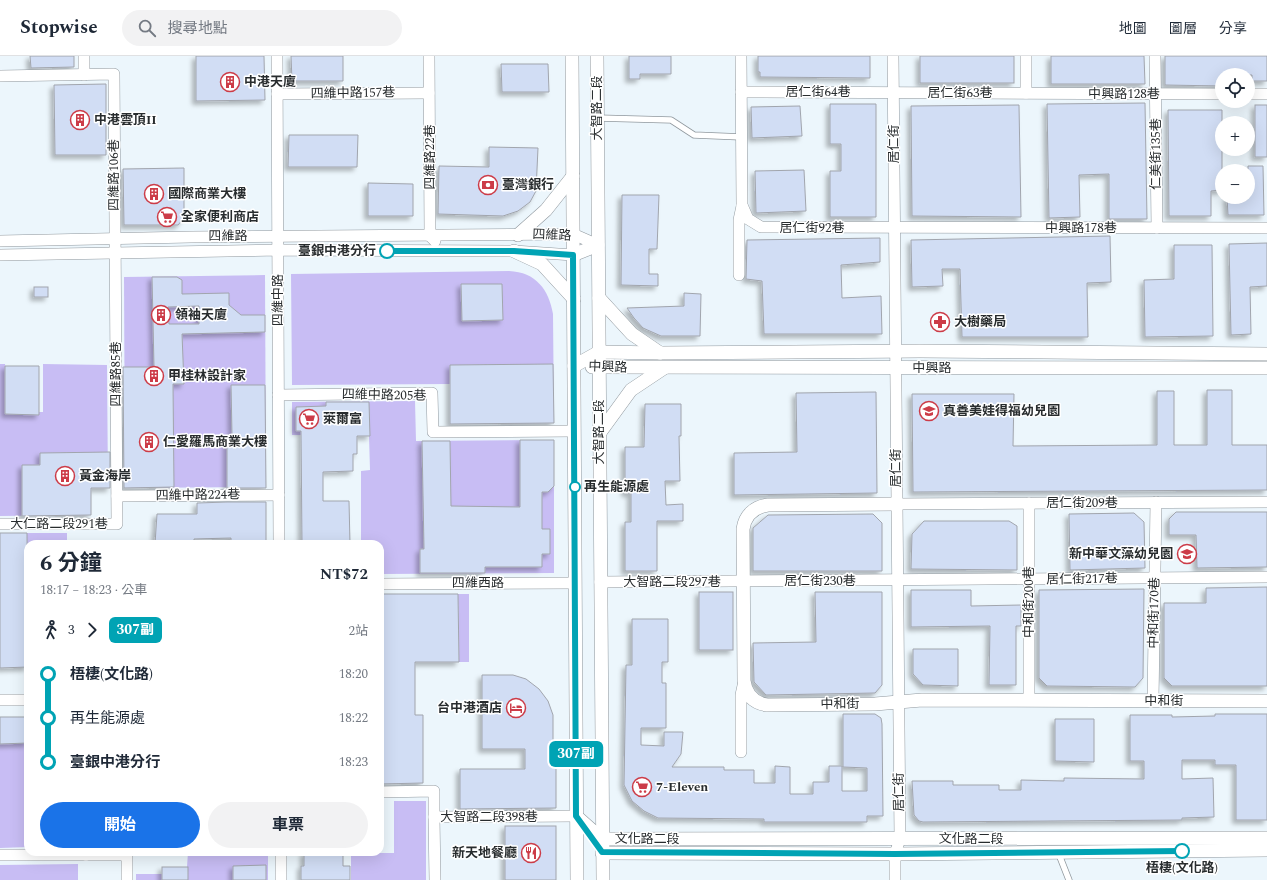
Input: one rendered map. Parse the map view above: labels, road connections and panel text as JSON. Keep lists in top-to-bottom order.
{
  "streets": {
    "street": [
      "居仁街64巷",
      "四維中路157巷",
      "居仁街63巷",
      "中興路128巷",
      "大智路二段",
      "居仁街",
      "仁美街135巷",
      "四維路22巷",
      "四維路106巷",
      "居仁街92巷",
      "中興路178巷",
      "四維路",
      "四維中路",
      "中興路",
      "四維路85巷",
      "四維中路205巷",
      "四維中路224巷",
      "居仁街209巷",
      "大仁路二段291巷",
      "居仁街217巷",
      "居仁街230巷",
      "大智路二段297巷",
      "四維西路",
      "中和街200巷",
      "中和街170巷",
      "中和街",
      "大智路二段398巷",
      "文化路二段"
    ]
  },
  "crossings": [
    ["居仁街64巷", "居仁街63巷"],
    ["居仁街64巷", "居仁街"],
    ["四維中路157巷", "四維路22巷"],
    ["四維中路157巷", "四維中路"],
    ["居仁街63巷", "中興路128巷"],
    ["居仁街63巷", "居仁街"],
    ["中興路128巷", "仁美街135巷"],
    ["大智路二段", "四維路"],
    ["大智路二段", "中興路"],
    ["大智路二段", "四維中路205巷"],
    ["大智路二段", "大智路二段297巷"],
    ["大智路二段", "四維西路"],
    ["大智路二段", "大智路二段398巷"],
    ["大智路二段", "文化路二段"],
    ["居仁街", "居仁街92巷"],
    ["居仁街", "中興路178巷"],
    ["居仁街", "中興路"],
    ["居仁街", "居仁街209巷"],
    ["居仁街", "居仁街217巷"],
    ["居仁街", "居仁街230巷"],
    ["居仁街", "中和街"],
    ["居仁街", "文化路二段"],
    ["仁美街135巷", "中興路178巷"],
    ["四維路22巷", "四維路"],
    ["四維路106巷", "四維路"],
    ["四維路106巷", "四維路85巷"],
    ["居仁街92巷", "中興路178巷"],
    ["四維路", "四維中路"],
    ["四維路", "四維路85巷"],
    ["四維中路", "四維中路205巷"],
    ["四維中路", "四維中路224巷"],
    ["四維路85巷", "四維中路224巷"],
    ["四維路85巷", "大仁路二段291巷"],
    ["居仁街209巷", "中和街200巷"],
    ["居仁街209巷", "中和街170巷"],
    ["居仁街209巷", "中和街"],
    ["居仁街217巷", "居仁街230巷"],
    ["居仁街217巷", "中和街200巷"],
    ["居仁街217巷", "中和街170巷"],
    ["居仁街230巷", "大智路二段297巷"],
    ["居仁街230巷", "中和街"],
    ["大智路二段297巷", "中和街"],
    ["中和街200巷", "中和街"],
    ["中和街170巷", "中和街"],
    ["大智路二段398巷", "文化路二段"]
  ],
  "places": {
    "building": [
      "中港天廈",
      "中港雲頂II",
      "國際商業大樓",
      "領袖天廈",
      "甲桂林設計家",
      "仁愛羅馬商業大樓",
      "黃金海岸"
    ],
    "bank": ["臺灣銀行"],
    "supermarket": ["全家便利商店", "萊爾富", "7-Eleven"],
    "other": ["臺銀中港分行", "再生能源處", "梧棲(文化路)"],
    "pharmacy": ["大樹藥局"],
    "school or university": ["真善美娃得福幼兒園", "新中華文藻幼兒園"],
    "hotel": ["台中港酒店"],
    "restaurant": ["新天地餐廳"]
  },
  "lines": ["bus line 307副"],
  "page": {
    "header": "Stopwise",
    "search": "搜尋地點",
    "nav": ["地圖", "圖層", "分享"],
    "on_map": "307副",
    "map_buttons": ["+", "−"],
    "heading": ["6 分鐘", "18:17 – 18:23 · 公車", "NT$72"],
    "legs": ["3", "307副", "2站"],
    "list": [
      {
        "name": "梧棲(文化路)",
        "value": "18:20"
      },
      {
        "name": "再生能源處",
        "value": "18:22"
      },
      {
        "name": "臺銀中港分行",
        "value": "18:23"
      }
    ],
    "buttons": ["開始", "車票"]
  }
}
